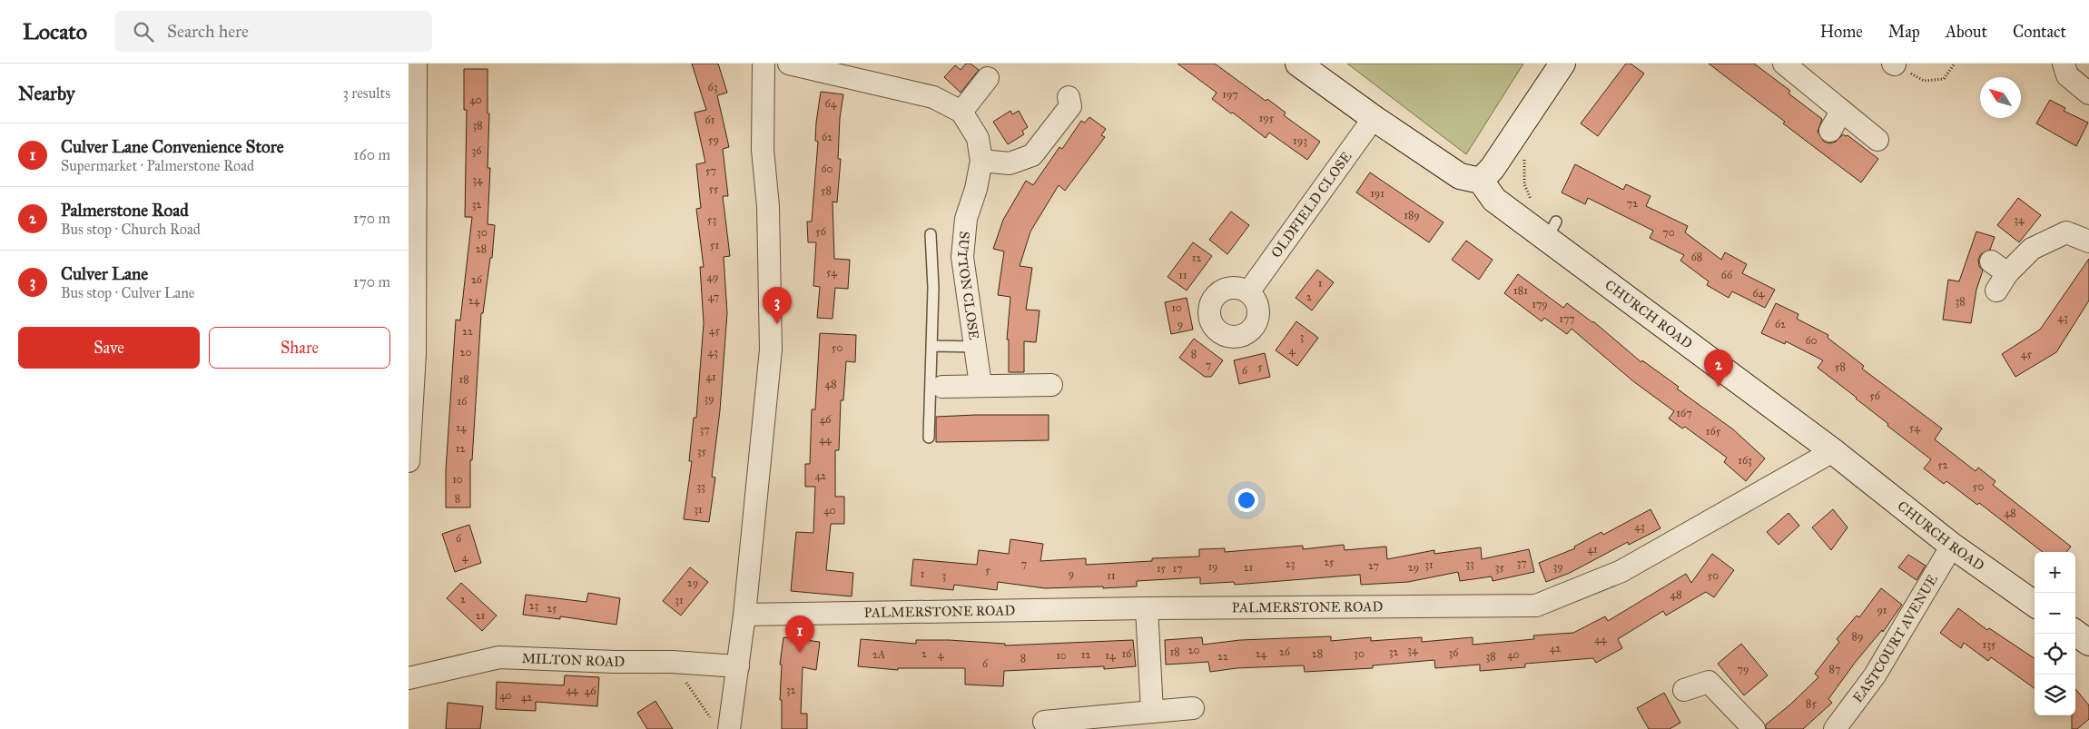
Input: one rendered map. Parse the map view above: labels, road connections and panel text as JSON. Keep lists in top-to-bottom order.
{
  "streets": {
    "main road": ["CHURCH ROAD"],
    "street": [
      "OLDFIELD CLOSE",
      "SUTTON CLOSE",
      "PALMERSTONE ROAD",
      "EASTCOURT AVENUE",
      "MILTON ROAD"
    ]
  },
  "crossings": [
    ["CHURCH ROAD", "PALMERSTONE ROAD"],
    ["CHURCH ROAD", "EASTCOURT AVENUE"]
  ],
  "house_numbers": [
    "63",
    "197",
    "40",
    "64",
    "195",
    "61",
    "38",
    "62",
    "59",
    "193",
    "36",
    "60",
    "57",
    "34",
    "55",
    "58",
    "191",
    "72",
    "32",
    "189",
    "53",
    "34",
    "56",
    "30",
    "70",
    "51",
    "28",
    "68",
    "12",
    "54",
    "11",
    "66",
    "49",
    "26",
    "1",
    "181",
    "64",
    "47",
    "2",
    "24",
    "38",
    "179",
    "10",
    "43",
    "177",
    "9",
    "62",
    "45",
    "22",
    "3",
    "60",
    "50",
    "4",
    "20",
    "43",
    "8",
    "45",
    "7",
    "5",
    "58",
    "6",
    "41",
    "18",
    "48",
    "56",
    "39",
    "16",
    "167",
    "46",
    "14",
    "54",
    "37",
    "165",
    "44",
    "12",
    "35",
    "163",
    "52",
    "42",
    "10",
    "33",
    "50",
    "8",
    "31",
    "40",
    "48",
    "43",
    "6",
    "41",
    "4",
    "25",
    "37",
    "7",
    "23",
    "33",
    "31",
    "27",
    "19",
    "39",
    "21",
    "29",
    "35",
    "15",
    "17",
    "5",
    "1",
    "9",
    "3",
    "11",
    "50",
    "29",
    "48",
    "2",
    "31",
    "23",
    "25",
    "91",
    "21",
    "89",
    "44",
    "135",
    "42",
    "20",
    "34",
    "18",
    "26",
    "32",
    "36",
    "2",
    "16",
    "24",
    "28",
    "30",
    "2A",
    "4",
    "12",
    "40",
    "10",
    "14",
    "22",
    "38",
    "8",
    "6",
    "79",
    "87",
    "44",
    "32",
    "46",
    "40",
    "42",
    "85"
  ],
  "north": "top left",
  "page": {
    "header": "Locato",
    "search": "Search here",
    "nav": [
      "Home",
      "Map",
      "About",
      "Contact"
    ],
    "heading": ["Nearby", "3 results"],
    "list": [
      {
        "mark": "1",
        "name": "Culver Lane Convenience Store",
        "note": "Supermarket · Palmerstone Road",
        "value": "160 m"
      },
      {
        "mark": "2",
        "name": "Palmerstone Road",
        "note": "Bus stop · Church Road",
        "value": "170 m"
      },
      {
        "mark": "3",
        "name": "Culver Lane",
        "note": "Bus stop · Culver Lane",
        "value": "170 m"
      }
    ],
    "pins": ["3", "2", "1"],
    "buttons": ["Save", "Share"],
    "map_buttons": ["+", "−"]
  }
}
